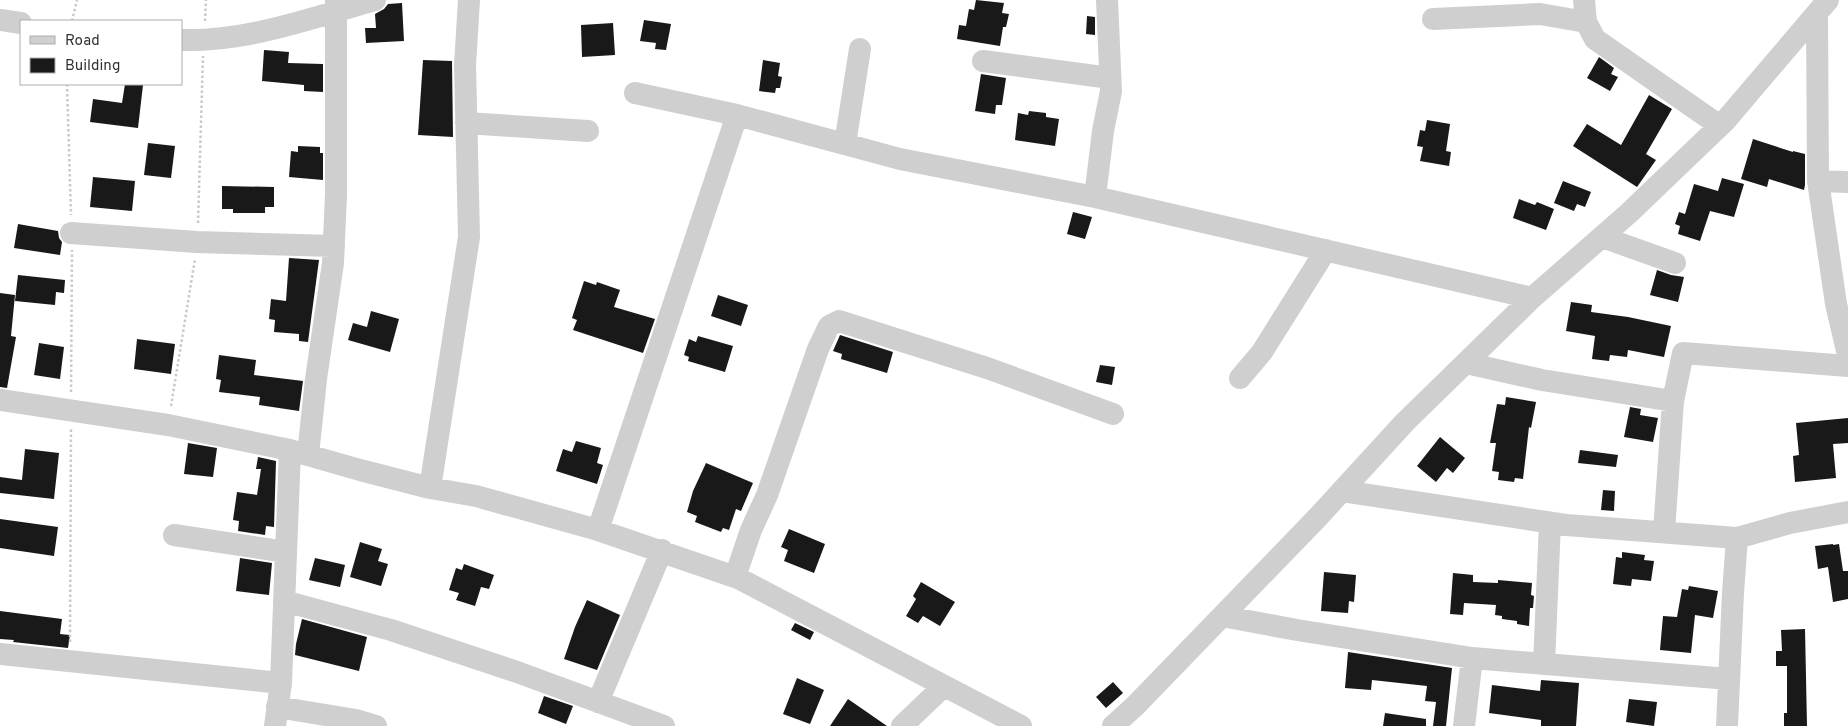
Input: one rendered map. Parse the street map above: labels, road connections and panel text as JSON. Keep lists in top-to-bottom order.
{
  "legend": ["Road", "Building"]
}
